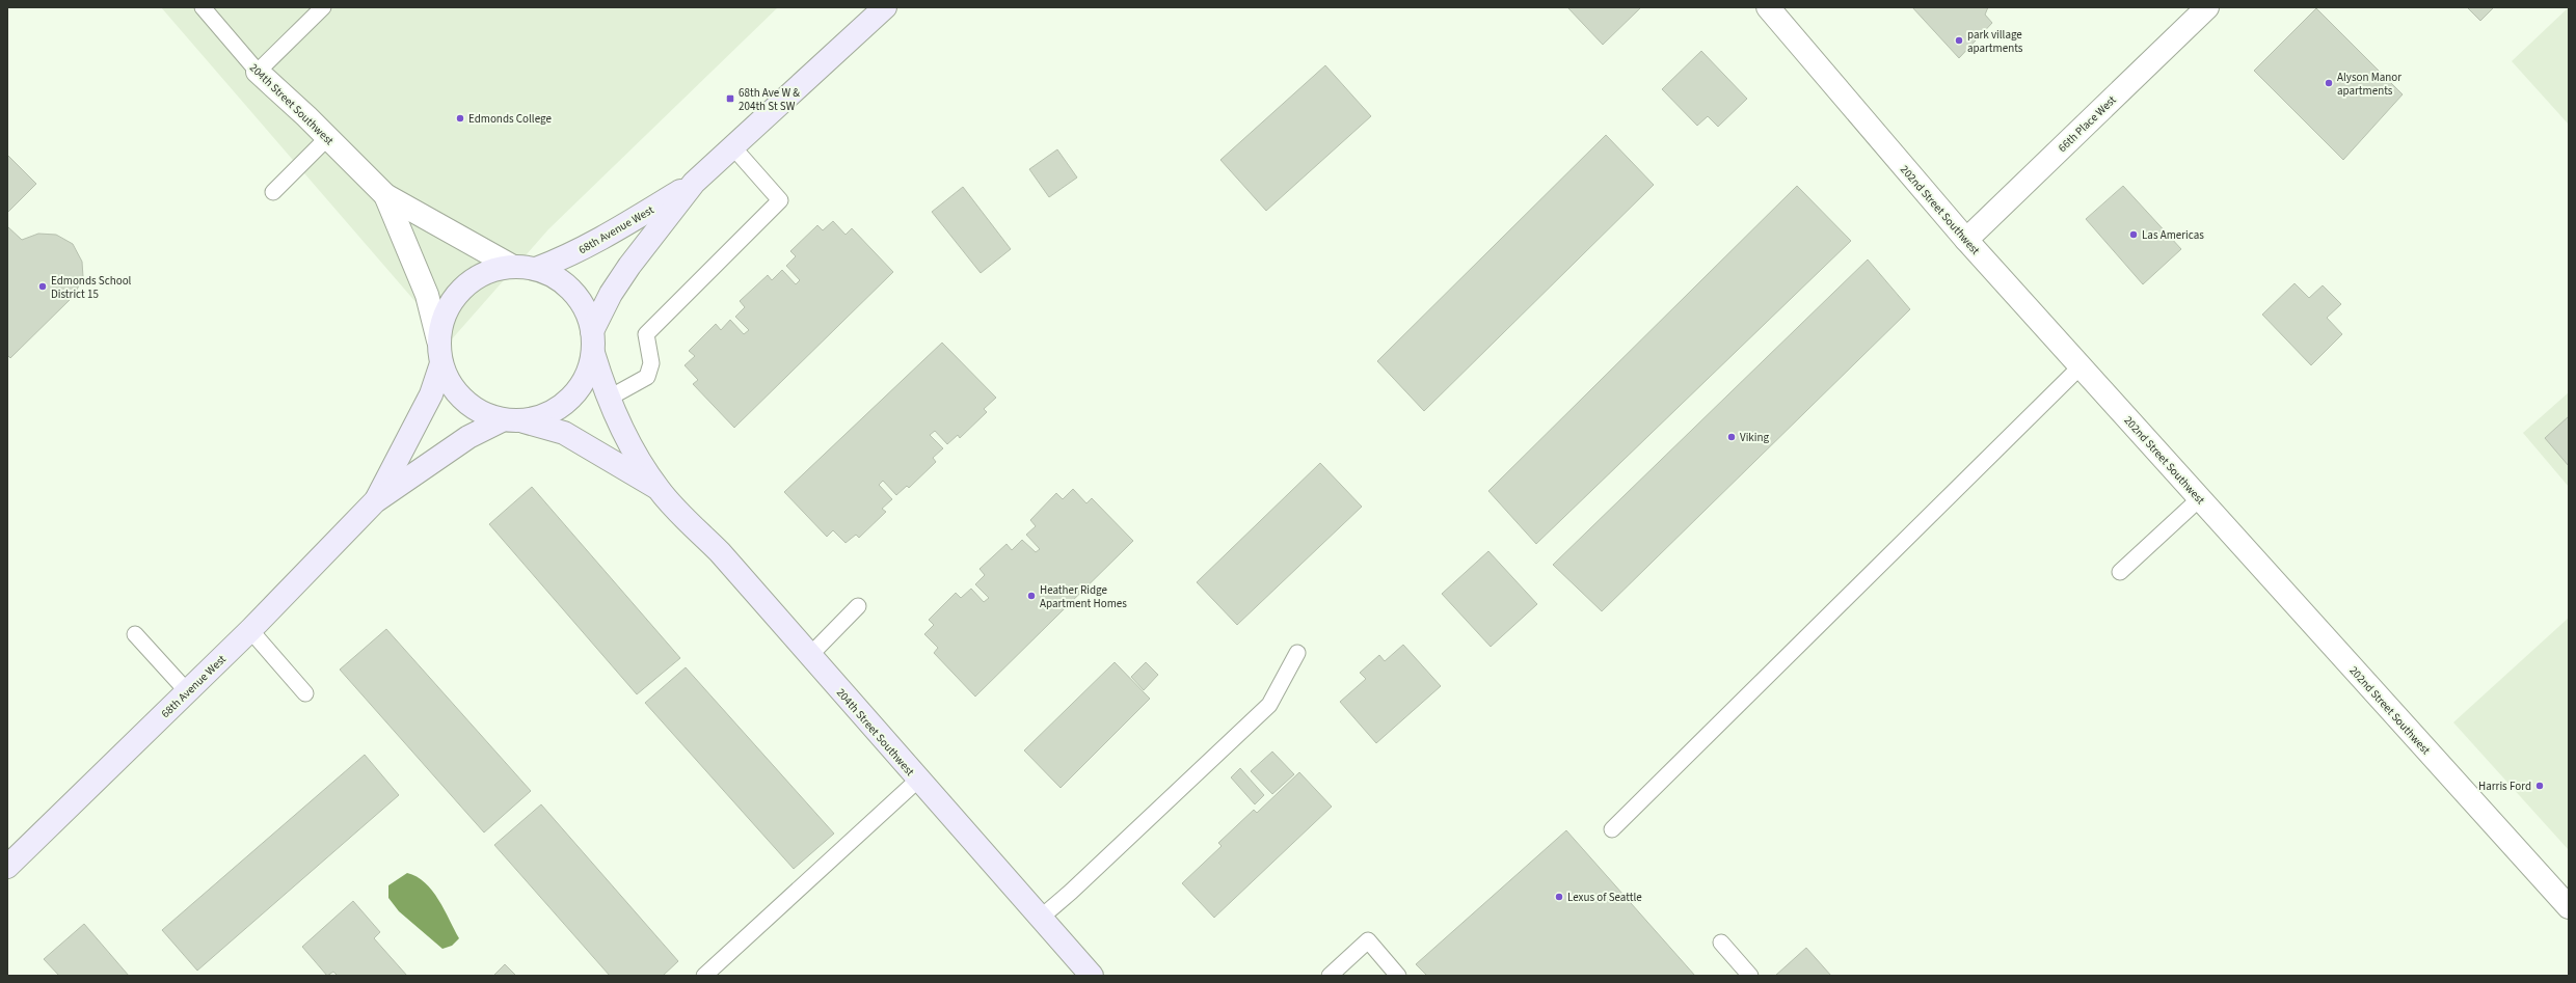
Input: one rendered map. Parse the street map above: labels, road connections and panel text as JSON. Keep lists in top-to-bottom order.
{
  "streets": {
    "street": [
      "204th Street Southwest",
      "66th Place West",
      "202nd Street Southwest",
      "68th Avenue West"
    ]
  },
  "crossings": [
    ["204th Street Southwest", "68th Avenue West"],
    ["66th Place West", "202nd Street Southwest"]
  ],
  "places": {
    "other": [
      "park village apartments",
      "Alyson Manor apartments",
      "Edmonds College",
      "Las Americas",
      "Edmonds School District 15",
      "Viking",
      "Heather Ridge Apartment Homes",
      "Harris Ford",
      "Lexus of Seattle"
    ],
    "transit": ["68th Ave W & 204th St SW"]
  }
}
